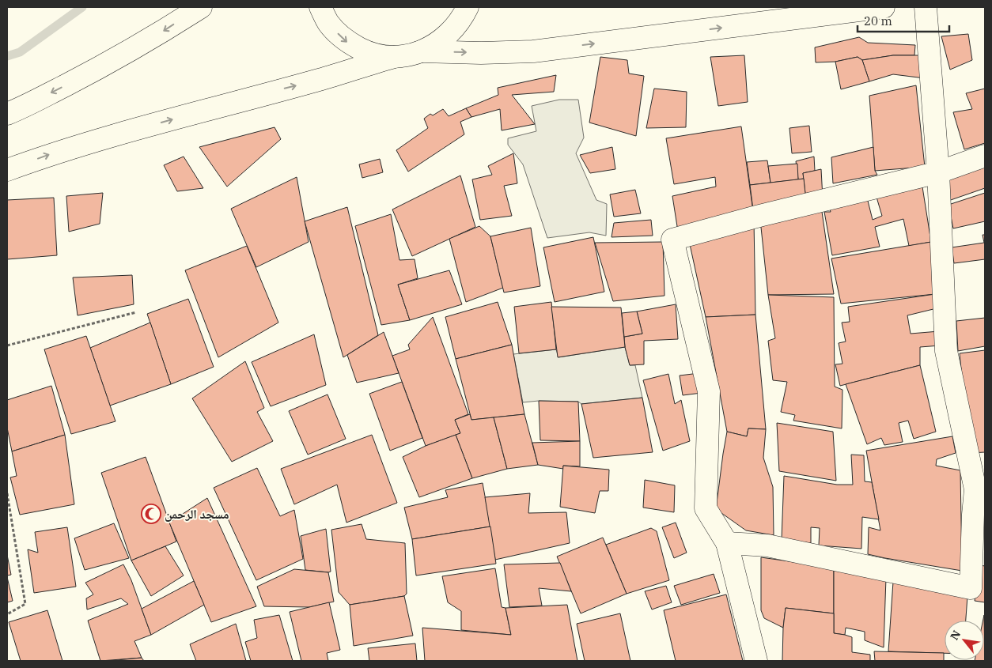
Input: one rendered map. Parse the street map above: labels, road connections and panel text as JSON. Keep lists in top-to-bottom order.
{
  "places": {
    "mosque": ["مسجد الرحمن"]
  },
  "scale_bar": "20 m",
  "north": "top left"
}
